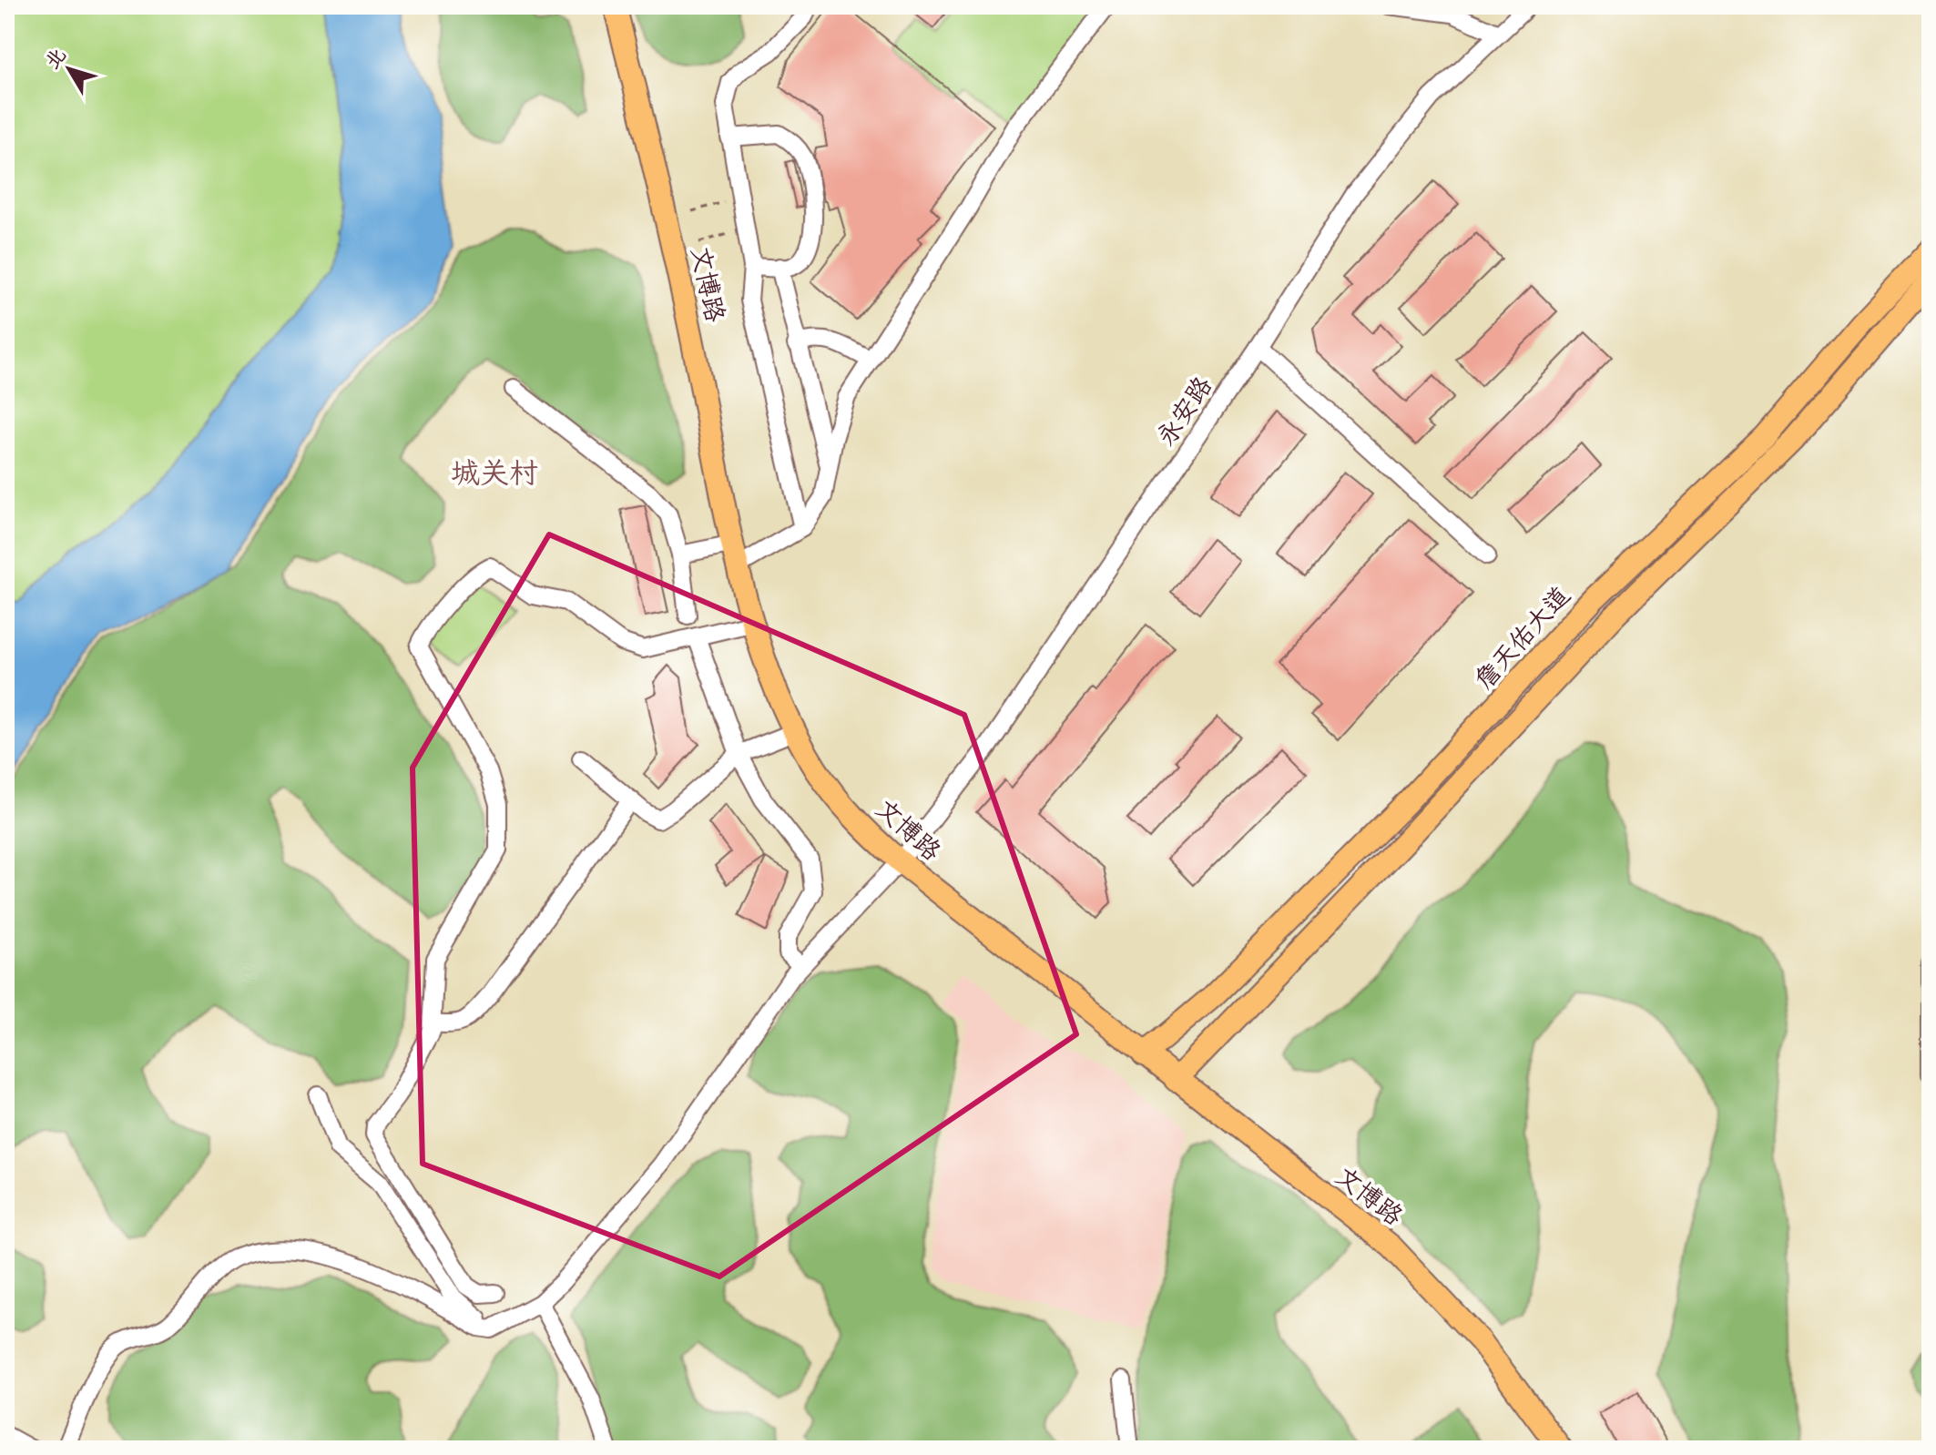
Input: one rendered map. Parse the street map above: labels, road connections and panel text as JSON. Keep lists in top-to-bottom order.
{
  "streets": {
    "main road": ["文博路", "詹天佑大道"],
    "street": ["永安路"]
  },
  "crossings": [
    ["文博路", "永安路"],
    ["文博路", "詹天佑大道"]
  ],
  "districts": ["城关村"],
  "north": "top left"
}
